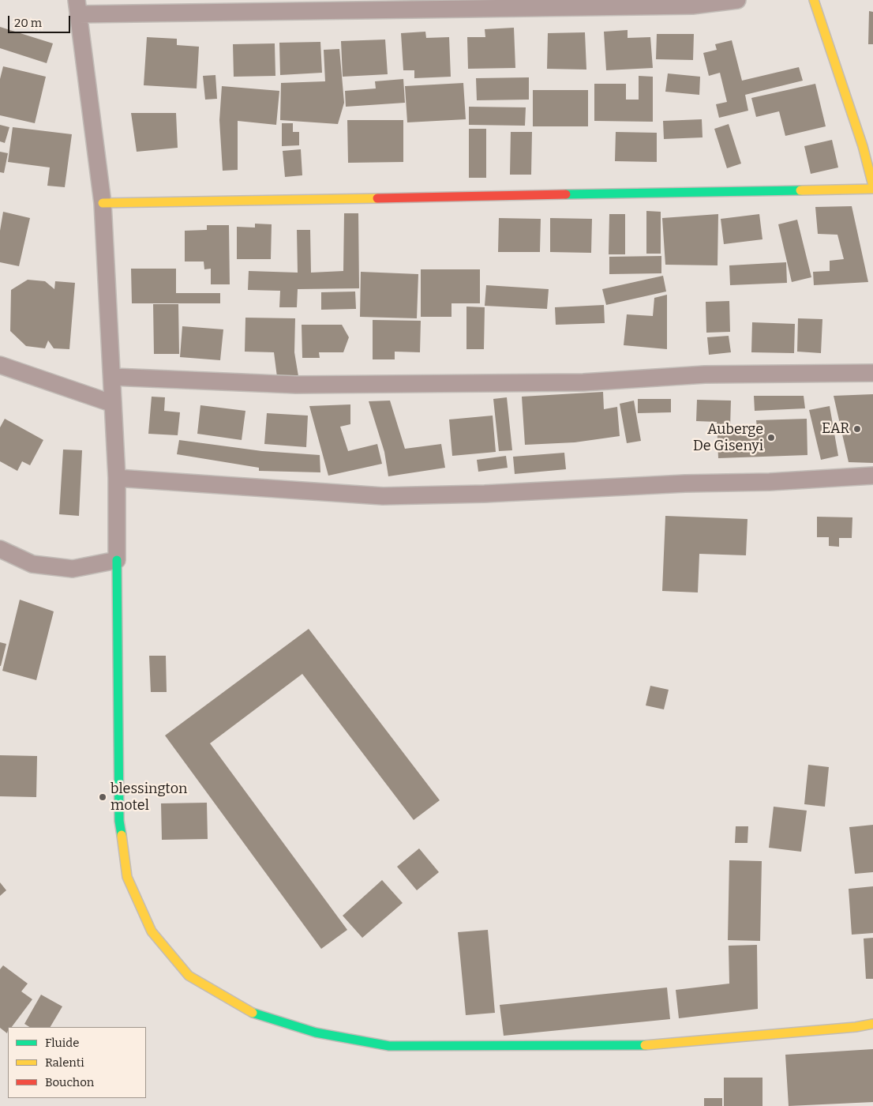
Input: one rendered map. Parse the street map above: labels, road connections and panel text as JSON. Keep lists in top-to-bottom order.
{
  "places": ["EAR", "Auberge De Gisenyi", "blessington motel"],
  "legend": ["Fluide", "Ralenti", "Bouchon"],
  "scale_bar": "20 m"
}
